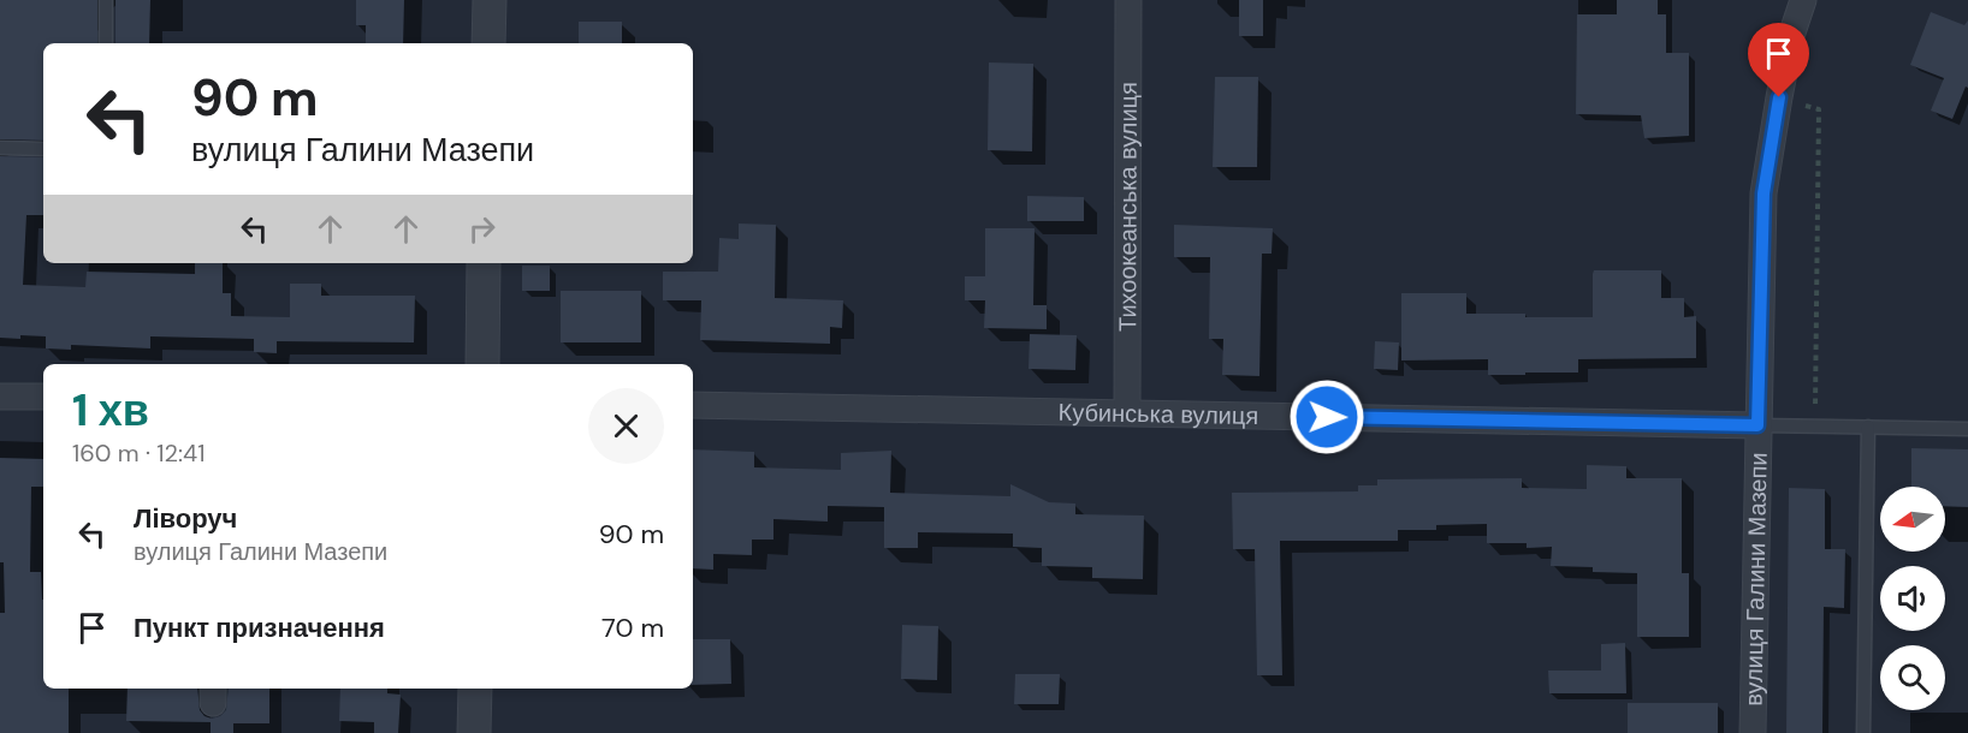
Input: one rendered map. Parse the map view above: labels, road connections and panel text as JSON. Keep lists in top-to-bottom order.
{
  "streets": {
    "street": ["Тихоокеанська вулиця", "Кубинська вулиця", "вулиця Галини Мазепи"]
  },
  "crossings": [
    ["Тихоокеанська вулиця", "Кубинська вулиця"],
    ["Кубинська вулиця", "вулиця Галини Мазепи"]
  ],
  "north": "left",
  "page": {
    "turn": ["90 m", "вулиця Галини Мазепи"],
    "heading": ["1 хв", "160 m · 12:41"],
    "list": [
      {
        "name": "Ліворуч",
        "note": "вулиця Галини Мазепи",
        "value": "90 m"
      },
      {
        "name": "Пункт призначення",
        "value": "70 m"
      }
    ]
  }
}
